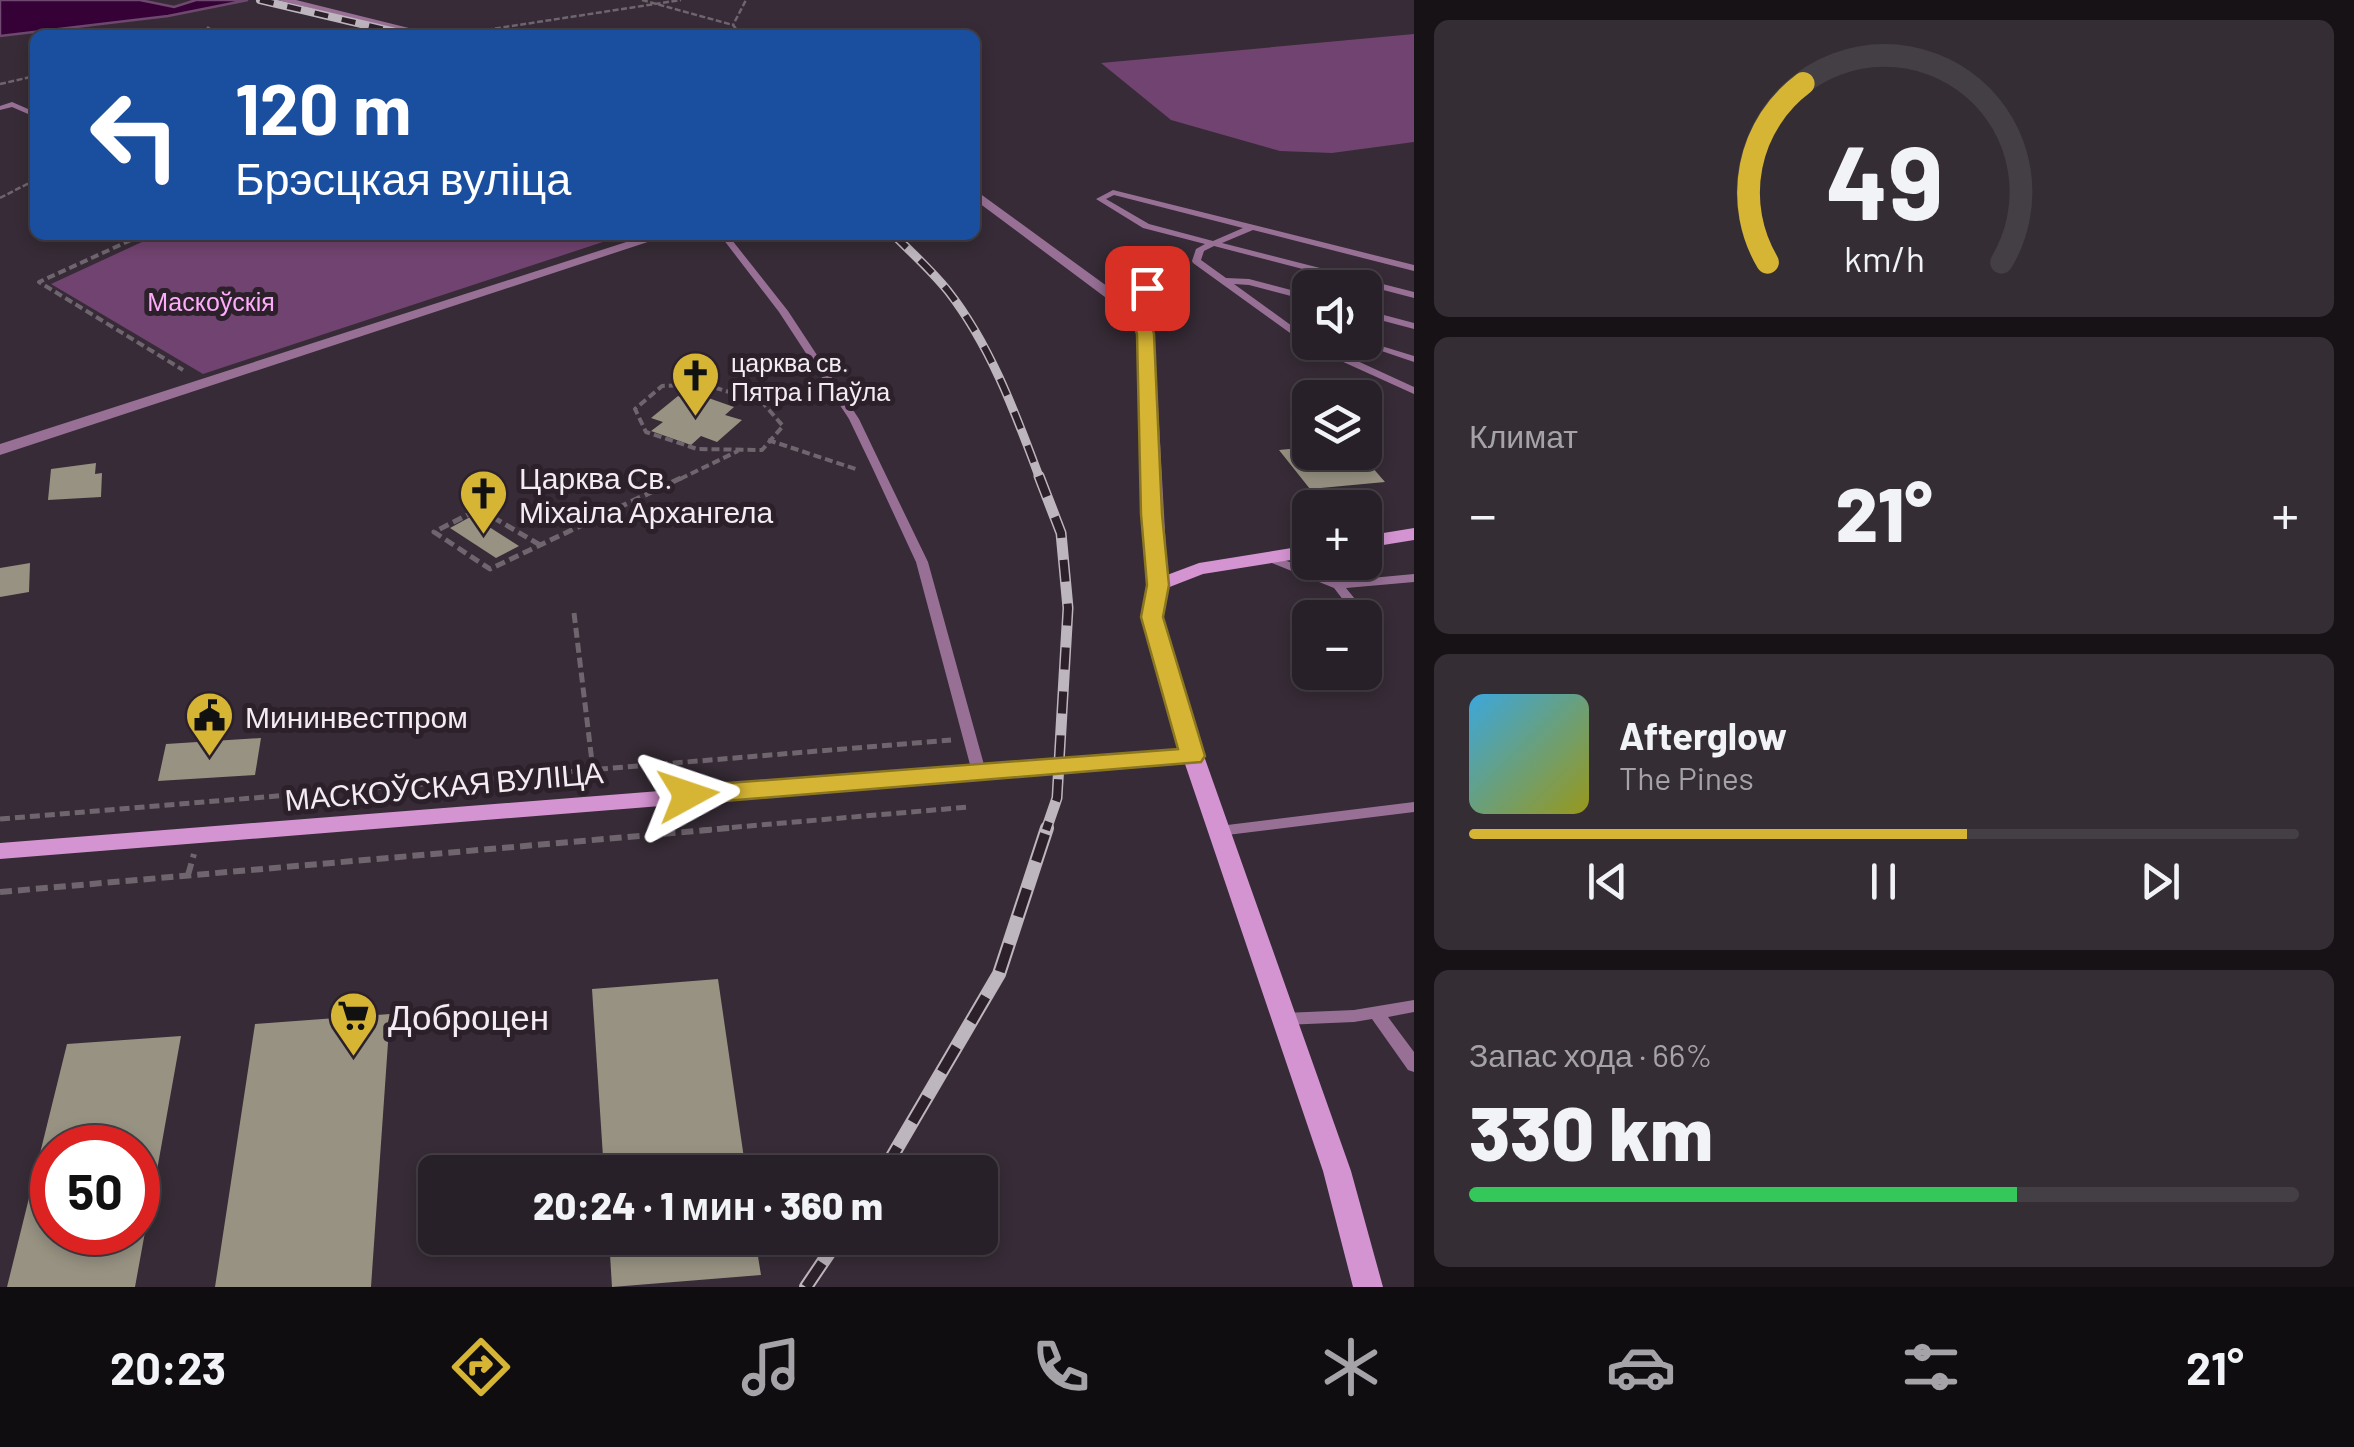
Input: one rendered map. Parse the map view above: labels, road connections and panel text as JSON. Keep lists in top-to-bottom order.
{
  "streets": {
    "main road": ["МАСКОЎСКАЯ ВУЛІЦА"]
  },
  "parks": ["Маскоўскія"],
  "places": {
    "church": ["царква св. Пятра і Паўла", "Царква Св. Міхаіла Архангела"],
    "public building": ["Мининвестпром"],
    "supermarket": ["Доброцен"]
  },
  "page": {
    "turn": ["120 m", "Брэсцкая вуліца"],
    "map_buttons": ["+", "−"],
    "tile": [
      "Климат",
      ["Запас хода · 66%", "330 km"]
    ],
    "heat": ["−", "21°", "+"],
    "song": ["Afterglow", "The Pines"],
    "limit": "50",
    "trip": "20:24 · 1 мин · 360 m",
    "tabs": ["20:23", "21°"],
    "gauge": ["49", "km/h"]
  }
}
